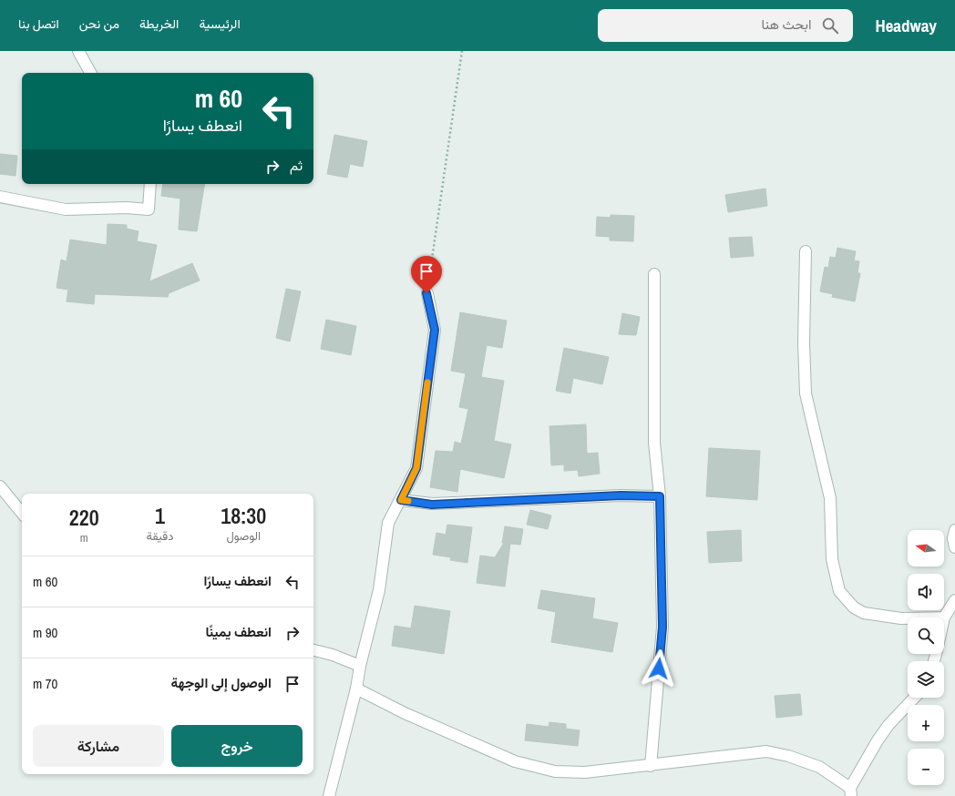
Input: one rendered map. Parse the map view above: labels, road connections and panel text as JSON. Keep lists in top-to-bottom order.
{
  "north": "left",
  "page": {
    "header": "Headway",
    "search": "ابحث هنا",
    "nav": [
      "الرئيسية",
      "الخريطة",
      "من نحن",
      "اتصل بنا"
    ],
    "turn": ["60 m", "انعطف يسارًا"],
    "then": "ثم",
    "eta": [
      "18:30",
      "الوصول",
      "1",
      "دقيقة",
      "220",
      "m"
    ],
    "map_buttons": ["+", "−"],
    "list": [
      {
        "name": "انعطف يسارًا",
        "value": "60 m"
      },
      {
        "name": "انعطف يمينًا",
        "value": "90 m"
      },
      {
        "name": "الوصول إلى الوجهة",
        "value": "70 m"
      }
    ],
    "buttons": ["خروج", "مشاركة"]
  }
}
